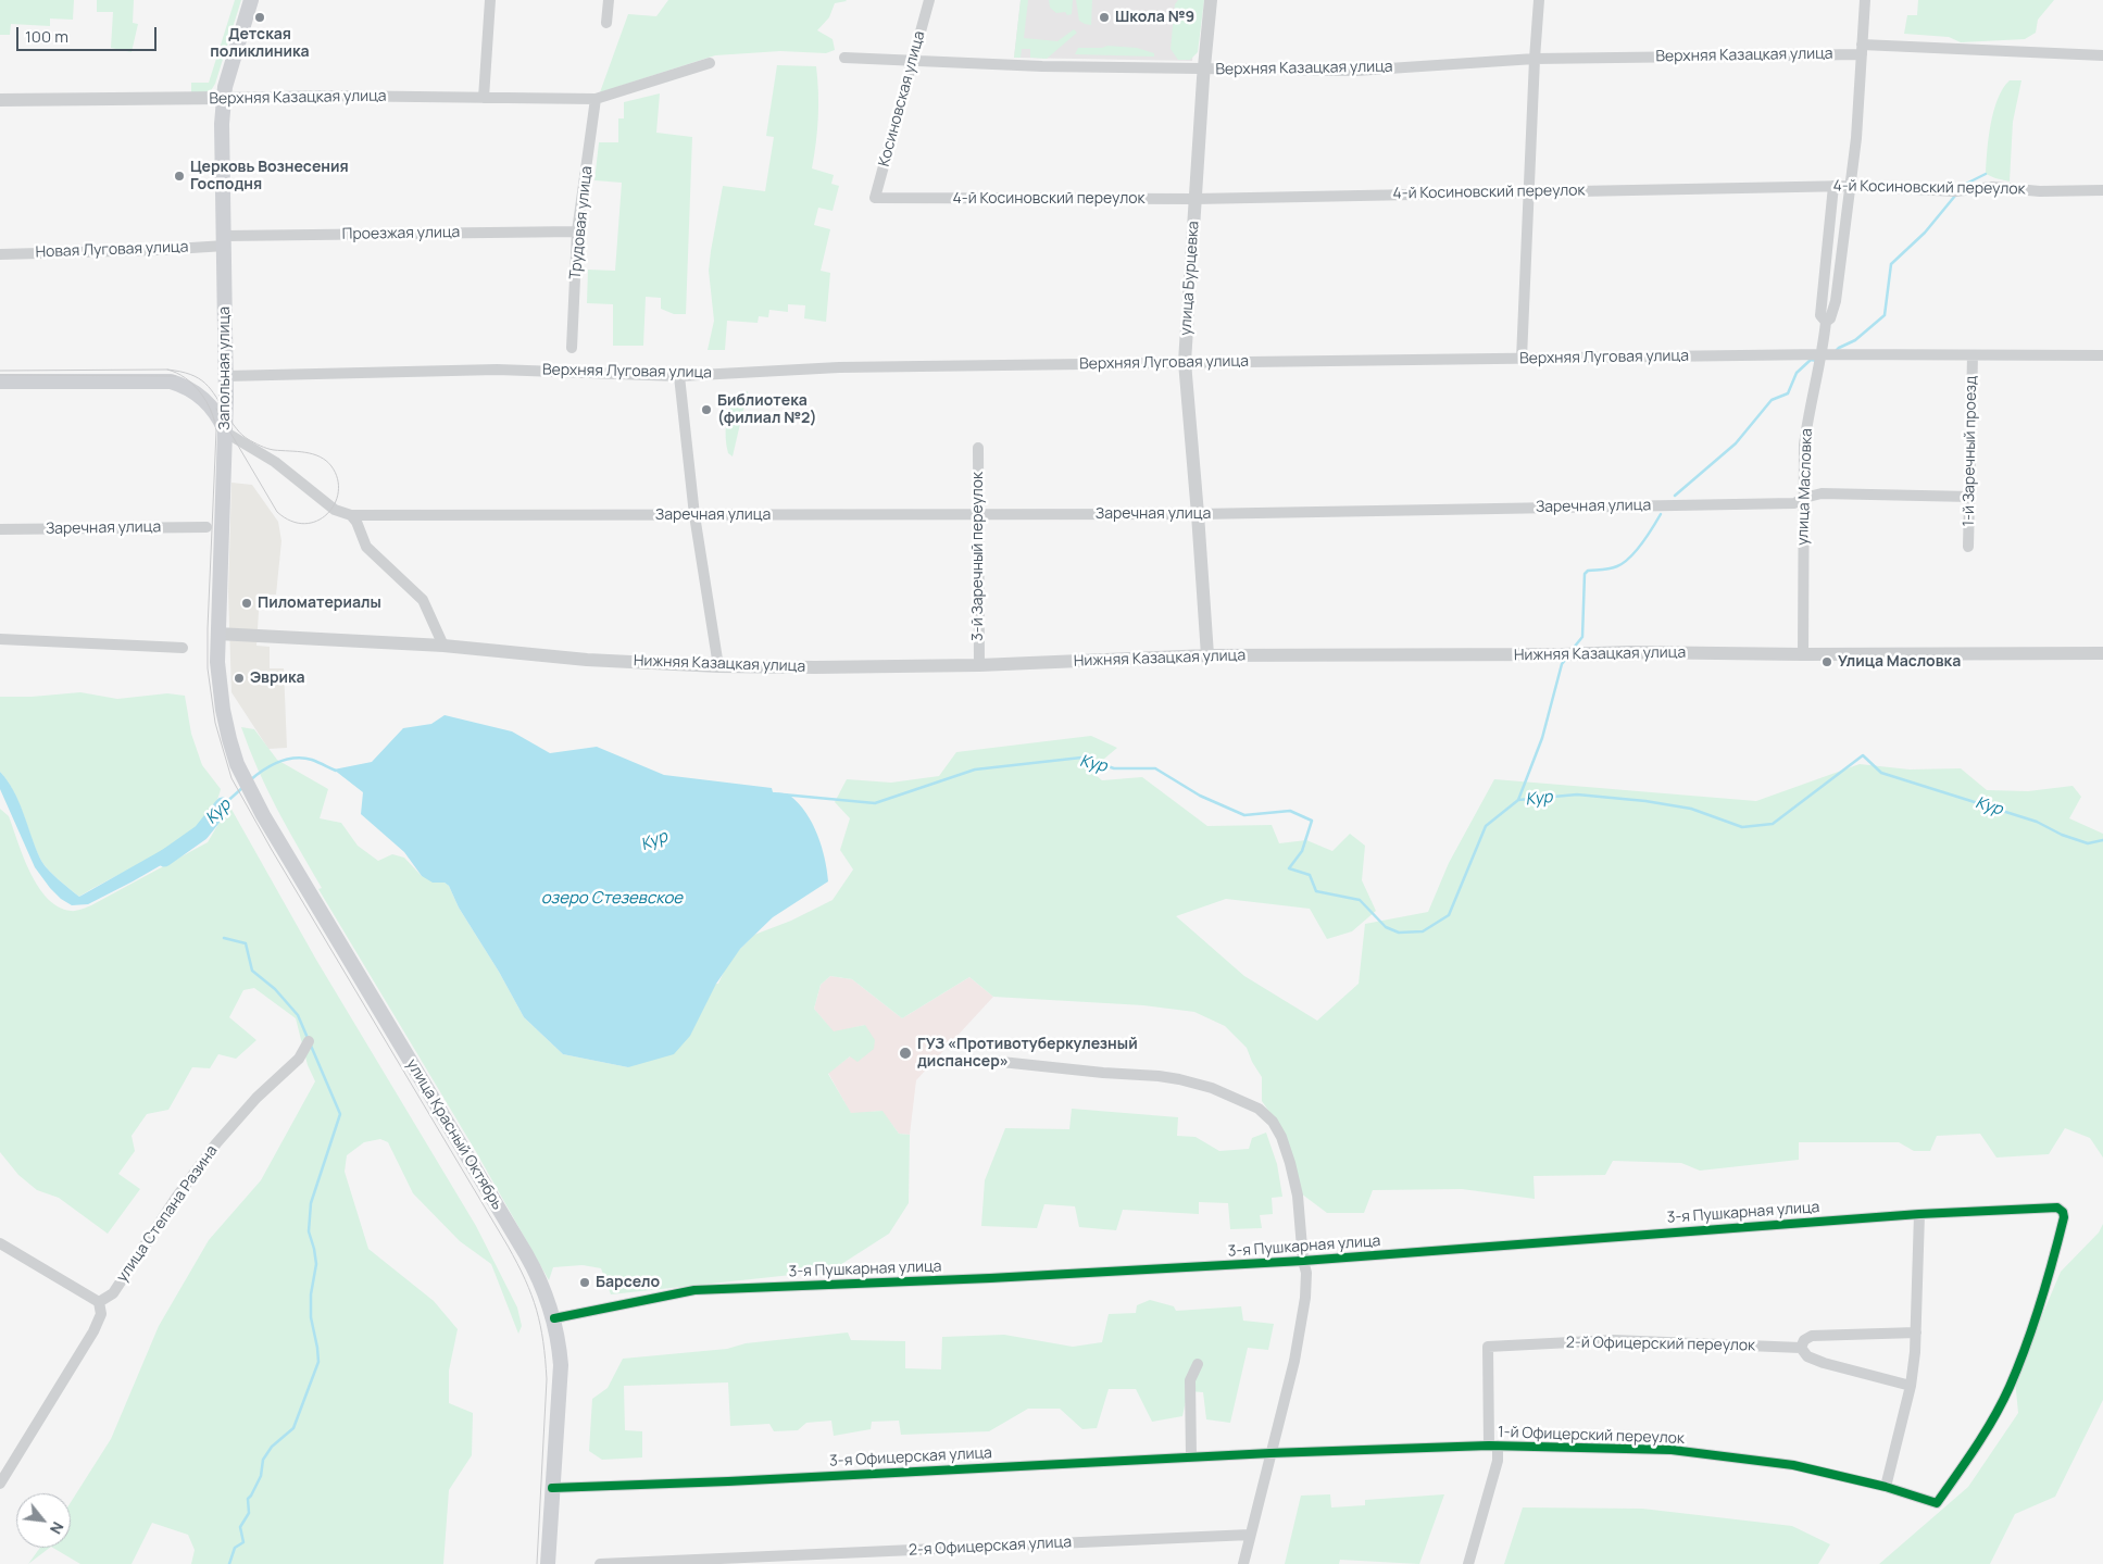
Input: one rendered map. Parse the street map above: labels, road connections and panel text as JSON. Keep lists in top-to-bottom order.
{
  "streets": {
    "main road": ["Запольная улица", "улица Красный Октябрь"],
    "street": [
      "Верхняя Казацкая улица",
      "Косиновская улица",
      "4-й Косиновский переулок",
      "Трудовая улица",
      "Проезжая улица",
      "Новая Луговая улица",
      "улица Бурцевка",
      "Верхняя Луговая улица",
      "1-й Заречный проезд",
      "улица Масловка",
      "Заречная улица",
      "3-й Заречный переулок",
      "Нижняя Казацкая улица",
      "3-я Пушкарная улица",
      "улица Степана Разина",
      "2-й Офицерский переулок",
      "1-й Офицерский переулок",
      "3-я Офицерская улица",
      "2-я Офицерская улица"
    ]
  },
  "crossings": [
    ["Верхняя Казацкая улица", "Косиновская улица"],
    ["Верхняя Казацкая улица", "Трудовая улица"],
    ["Верхняя Казацкая улица", "улица Бурцевка"],
    ["Верхняя Казацкая улица", "Запольная улица"],
    ["Верхняя Казацкая улица", "улица Масловка"],
    ["Косиновская улица", "4-й Косиновский переулок"],
    ["4-й Косиновский переулок", "улица Бурцевка"],
    ["4-й Косиновский переулок", "улица Масловка"],
    ["Трудовая улица", "Проезжая улица"],
    ["Проезжая улица", "Новая Луговая улица"],
    ["Проезжая улица", "Запольная улица"],
    ["Новая Луговая улица", "Запольная улица"],
    ["улица Бурцевка", "Верхняя Луговая улица"],
    ["улица Бурцевка", "Заречная улица"],
    ["улица Бурцевка", "Нижняя Казацкая улица"],
    ["Верхняя Луговая улица", "Запольная улица"],
    ["Верхняя Луговая улица", "1-й Заречный проезд"],
    ["Верхняя Луговая улица", "улица Масловка"],
    ["Запольная улица", "Заречная улица"],
    ["Запольная улица", "Нижняя Казацкая улица"],
    ["Запольная улица", "улица Красный Октябрь"],
    ["1-й Заречный проезд", "Заречная улица"],
    ["улица Масловка", "Заречная улица"],
    ["улица Масловка", "Нижняя Казацкая улица"],
    ["Заречная улица", "3-й Заречный переулок"],
    ["3-й Заречный переулок", "Нижняя Казацкая улица"],
    ["улица Красный Октябрь", "3-я Пушкарная улица"],
    ["улица Красный Октябрь", "3-я Офицерская улица"],
    ["3-я Пушкарная улица", "1-й Офицерский переулок"],
    ["2-й Офицерский переулок", "1-й Офицерский переулок"],
    ["1-й Офицерский переулок", "3-я Офицерская улица"]
  ],
  "water": ["Кур", "озеро Стезевское"],
  "places": [
    "Детская поликлиника",
    "Школа №9",
    "Церковь Вознесения Господня",
    "Библиотека (филиал №2)",
    "Пиломатериалы",
    "Улица Масловка",
    "Эврика",
    "ГУЗ «Противотуберкулезный диспансер»",
    "Барсело"
  ],
  "scale_bar": "100 m",
  "north": "bottom right"
}
